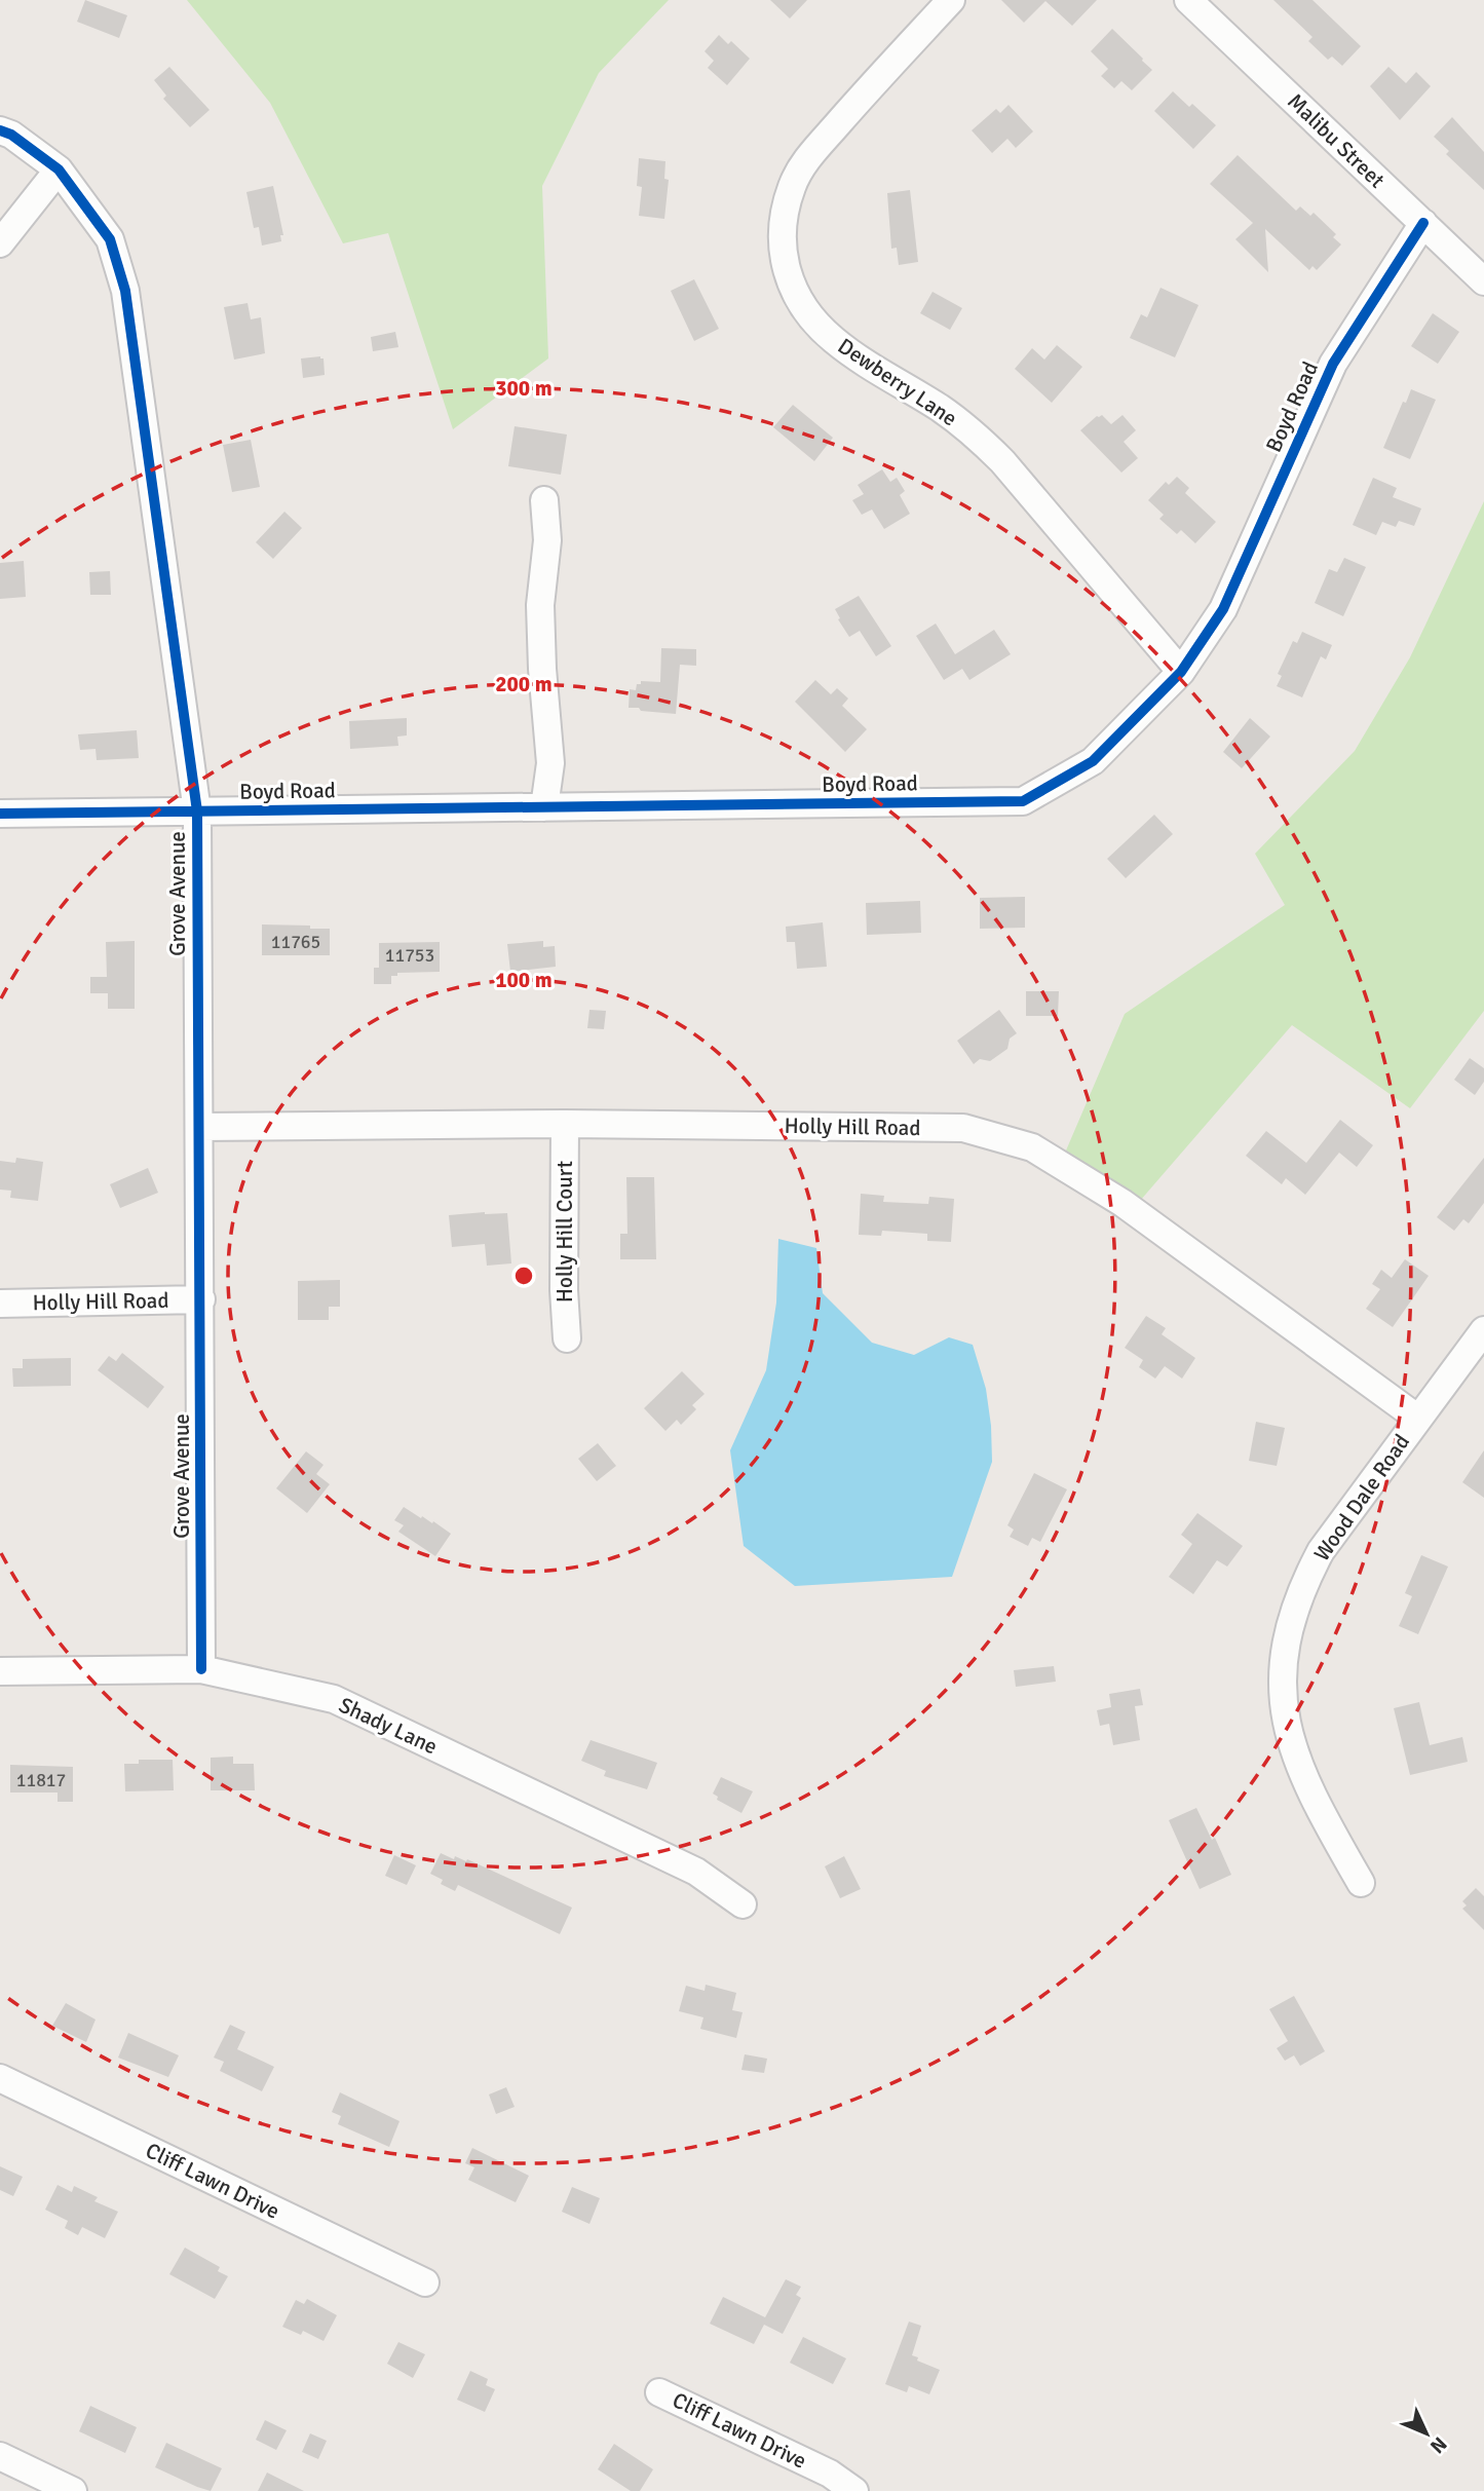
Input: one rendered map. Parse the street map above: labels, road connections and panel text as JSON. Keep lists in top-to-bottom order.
{
  "streets": {
    "street": [
      "Malibu Street",
      "Dewberry Lane",
      "Boyd Road",
      "Grove Avenue",
      "Holly Hill Road",
      "Holly Hill Court",
      "Wood Dale Road",
      "Shady Lane",
      "Cliff Lawn Drive"
    ]
  },
  "crossings": [
    ["Malibu Street", "Boyd Road"],
    ["Dewberry Lane", "Boyd Road"],
    ["Boyd Road", "Grove Avenue"],
    ["Grove Avenue", "Holly Hill Road"],
    ["Grove Avenue", "Shady Lane"],
    ["Holly Hill Road", "Holly Hill Court"],
    ["Holly Hill Road", "Wood Dale Road"]
  ],
  "house_numbers": ["11765", "11753", "11817"],
  "north": "bottom right",
  "rings": ["300 m", "200 m", "100 m"]
}
